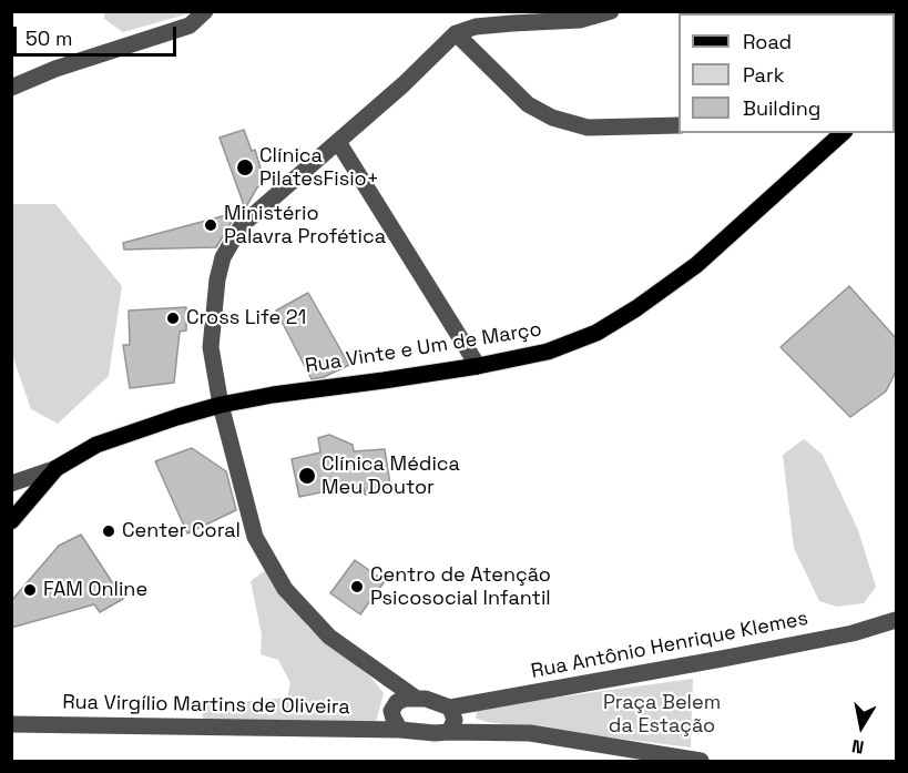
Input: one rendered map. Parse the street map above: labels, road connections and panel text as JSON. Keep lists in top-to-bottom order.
{
  "streets": {
    "main road": ["Rua Vinte e Um de Março"],
    "street": ["Rua Antônio Henrique Klemes", "Rua Virgílio Martins de Oliveira"]
  },
  "parks": ["Praça Belem da Estação"],
  "places": [
    "Clínica PilatesFisio+",
    "Ministério Palavra Profética",
    "Cross Life 21",
    "Clínica Médica Meu Doutor",
    "Center Coral",
    "Centro de Atenção Psicosocial Infantil",
    "FAM Online"
  ],
  "legend": ["Road", "Park", "Building"],
  "scale_bar": "50 m",
  "north": "bottom"
}
